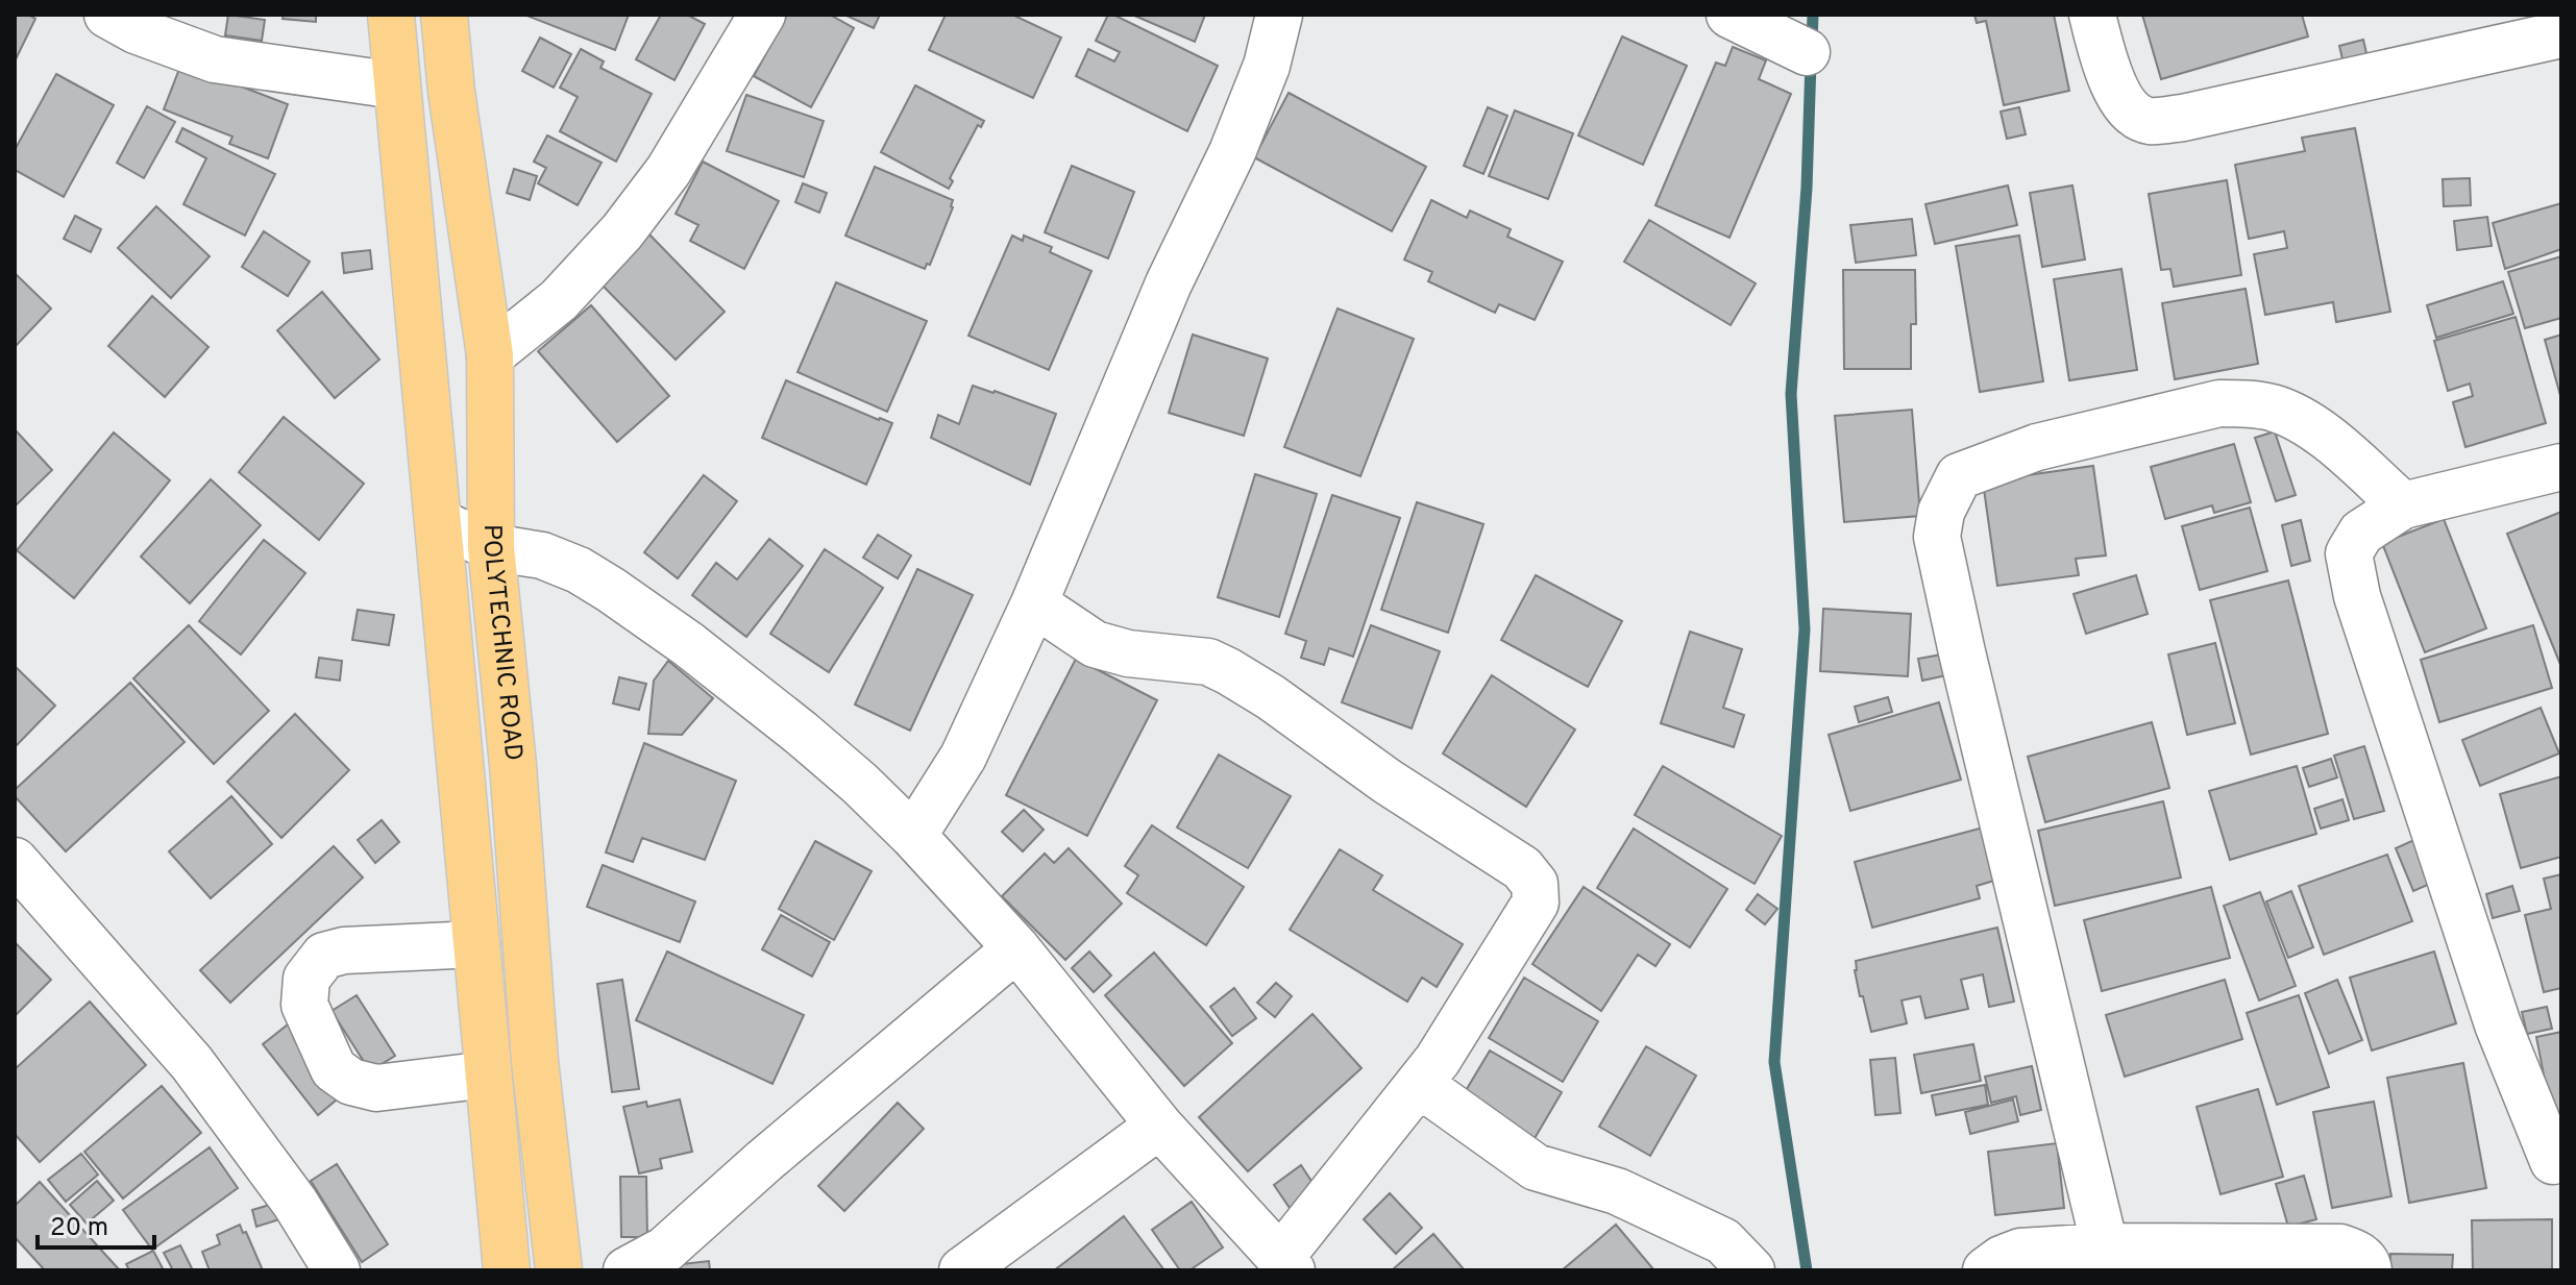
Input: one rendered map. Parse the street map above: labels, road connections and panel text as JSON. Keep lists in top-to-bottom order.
{
  "streets": {
    "main road": ["POLYTECHNIC ROAD"]
  },
  "scale_bar": "20 m"
}
